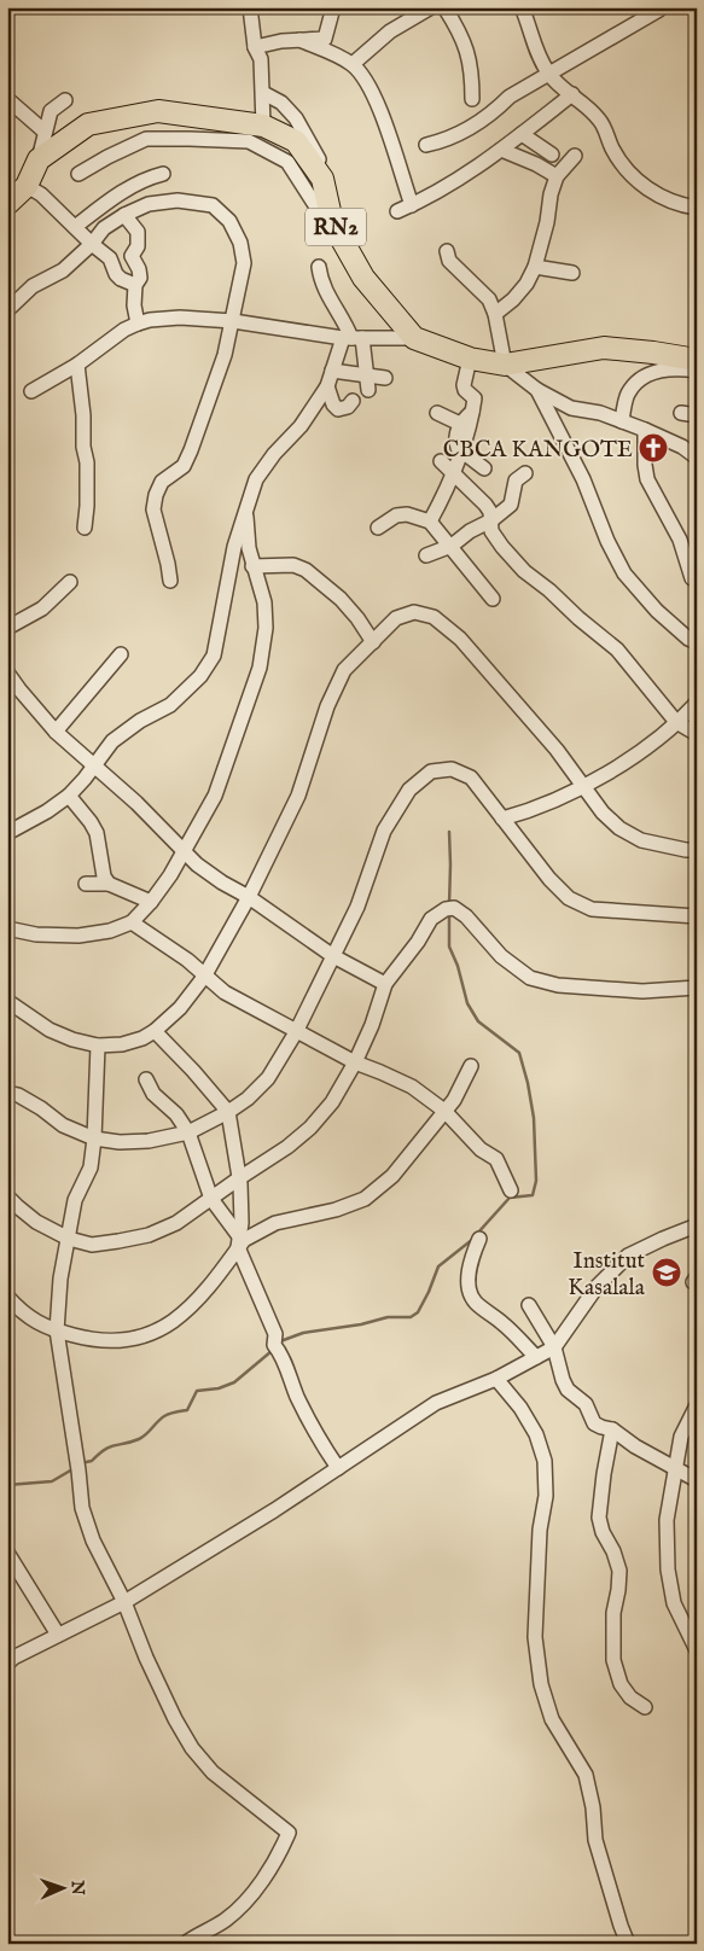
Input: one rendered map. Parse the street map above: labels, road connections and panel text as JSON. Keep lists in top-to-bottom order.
{
  "streets": {
    "highway": ["RN2"]
  },
  "places": {
    "church": ["CBCA KANGOTE"],
    "school or university": ["Institut Kasalala"]
  },
  "north": "right"
}
